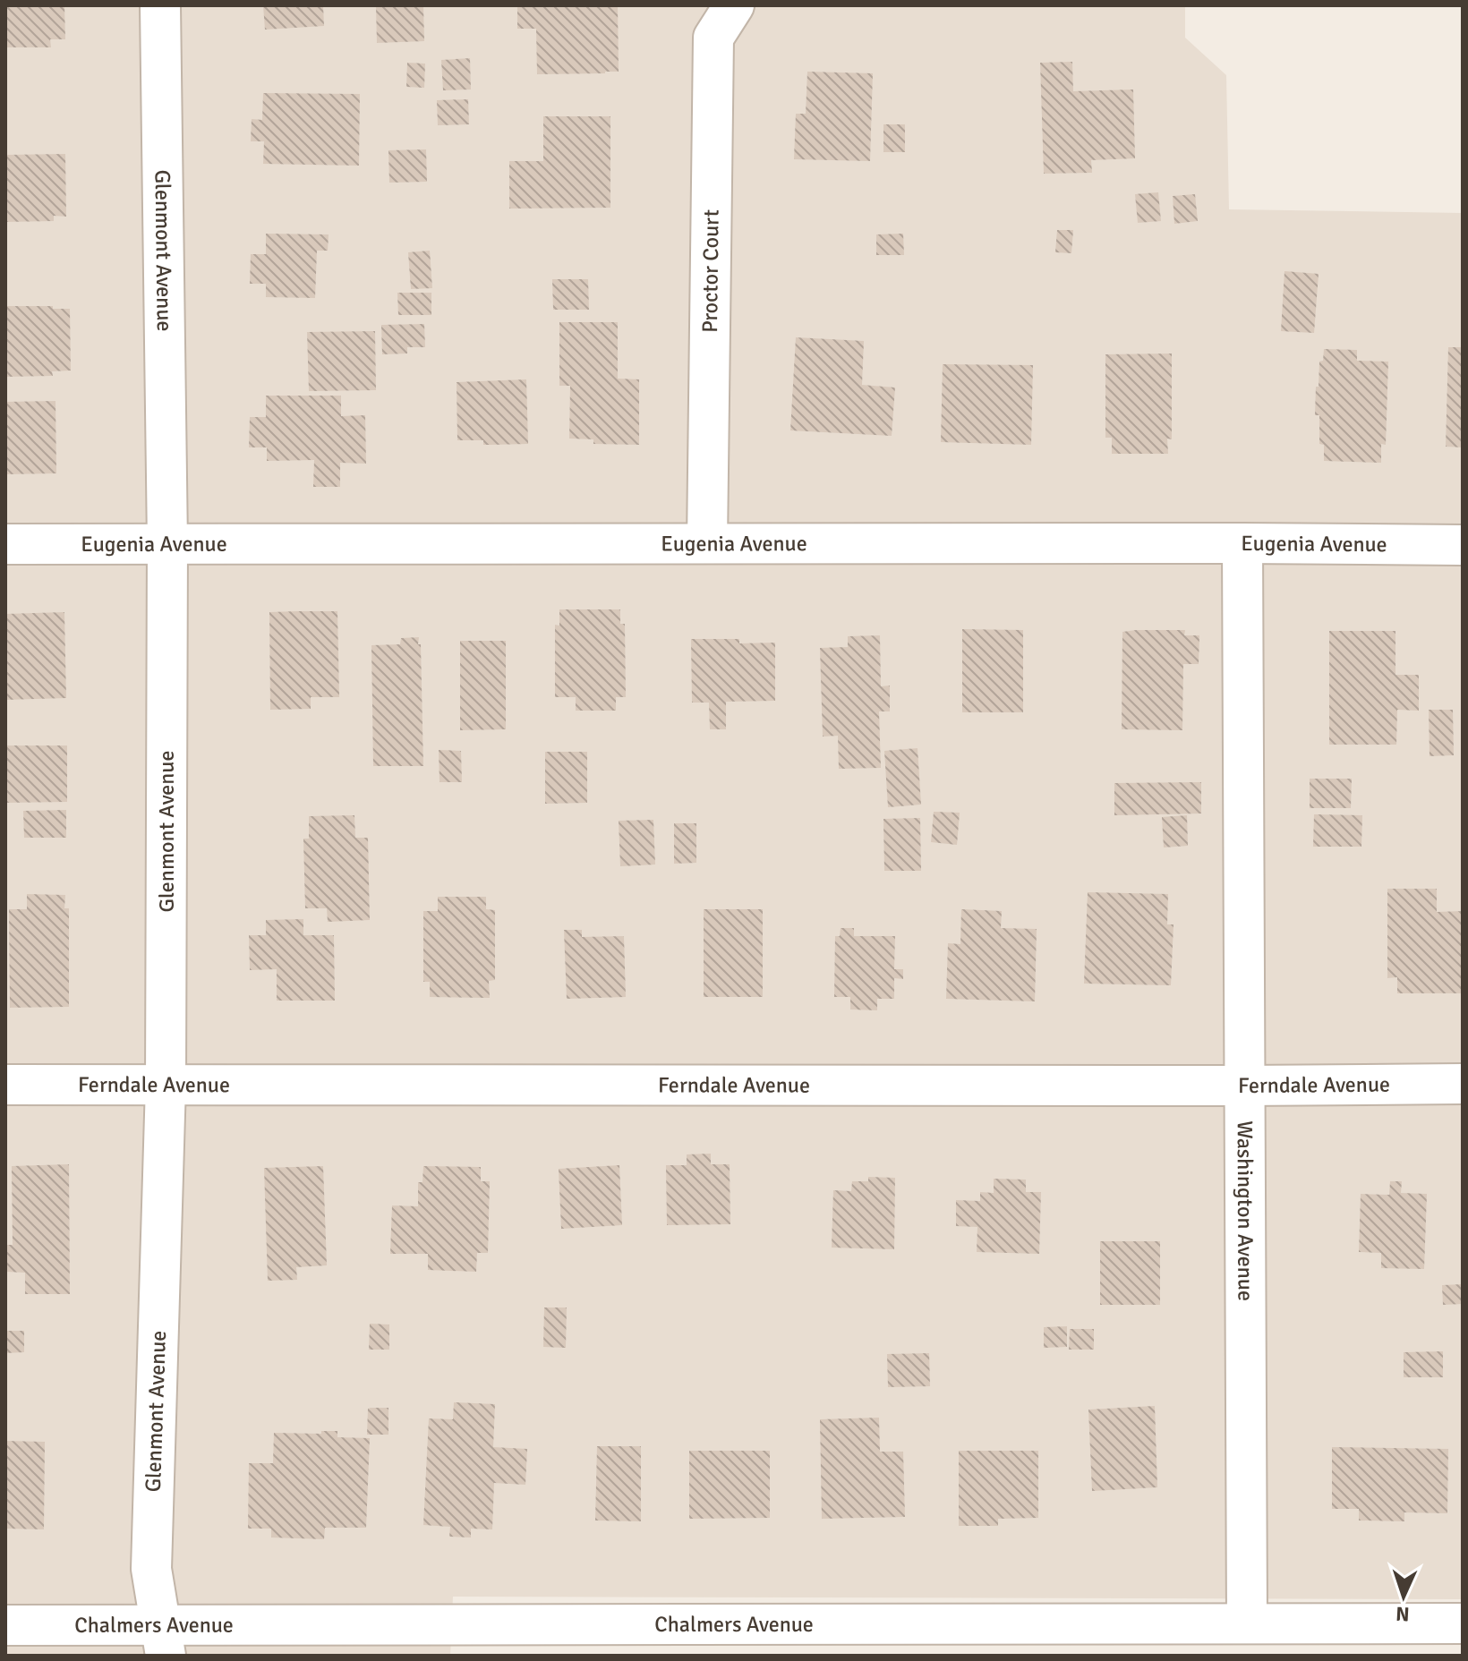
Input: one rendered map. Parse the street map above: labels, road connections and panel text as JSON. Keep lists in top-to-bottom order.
{
  "streets": {
    "street": [
      "Glenmont Avenue",
      "Proctor Court",
      "Eugenia Avenue",
      "Ferndale Avenue",
      "Washington Avenue",
      "Chalmers Avenue"
    ]
  },
  "crossings": [
    ["Glenmont Avenue", "Eugenia Avenue"],
    ["Glenmont Avenue", "Ferndale Avenue"],
    ["Glenmont Avenue", "Chalmers Avenue"],
    ["Proctor Court", "Eugenia Avenue"],
    ["Eugenia Avenue", "Washington Avenue"],
    ["Ferndale Avenue", "Washington Avenue"],
    ["Washington Avenue", "Chalmers Avenue"]
  ],
  "north": "bottom"
}
